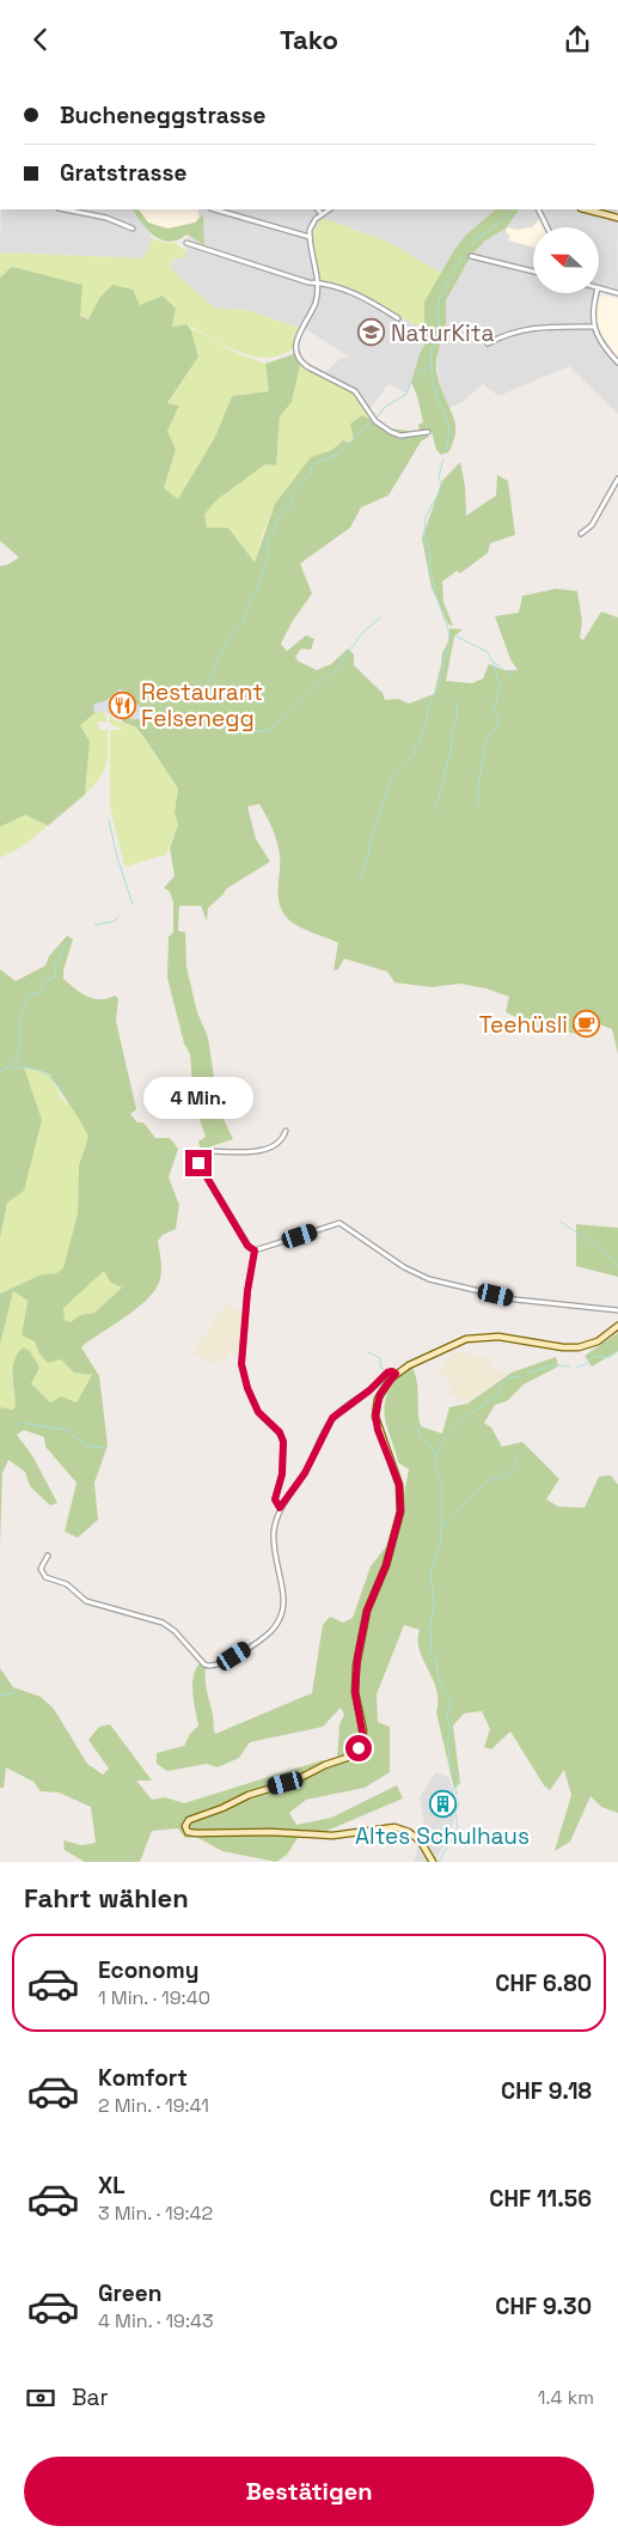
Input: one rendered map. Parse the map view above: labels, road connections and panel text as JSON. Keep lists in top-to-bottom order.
{
  "places": {
    "school or university": ["NaturKita"],
    "restaurant": ["Restaurant Felsenegg"],
    "cafe": ["Teehüsli"],
    "building": ["Altes Schulhaus"]
  },
  "north": "left",
  "page": {
    "header": "Tako",
    "banner": ["Bucheneggstrasse", "Gratstrasse"],
    "bubble": "4 Min.",
    "heading": "Fahrt wählen",
    "list": [
      {
        "name": "Economy",
        "note": "1 Min. · 19:40",
        "value": "CHF 6.80"
      },
      {
        "name": "Komfort",
        "note": "2 Min. · 19:41",
        "value": "CHF 9.18"
      },
      {
        "name": "XL",
        "note": "3 Min. · 19:42",
        "value": "CHF 11.56"
      },
      {
        "name": "Green",
        "note": "4 Min. · 19:43",
        "value": "CHF 9.30"
      }
    ],
    "pay": ["Bar", "1.4 km"],
    "buttons": "Bestätigen"
  }
}
